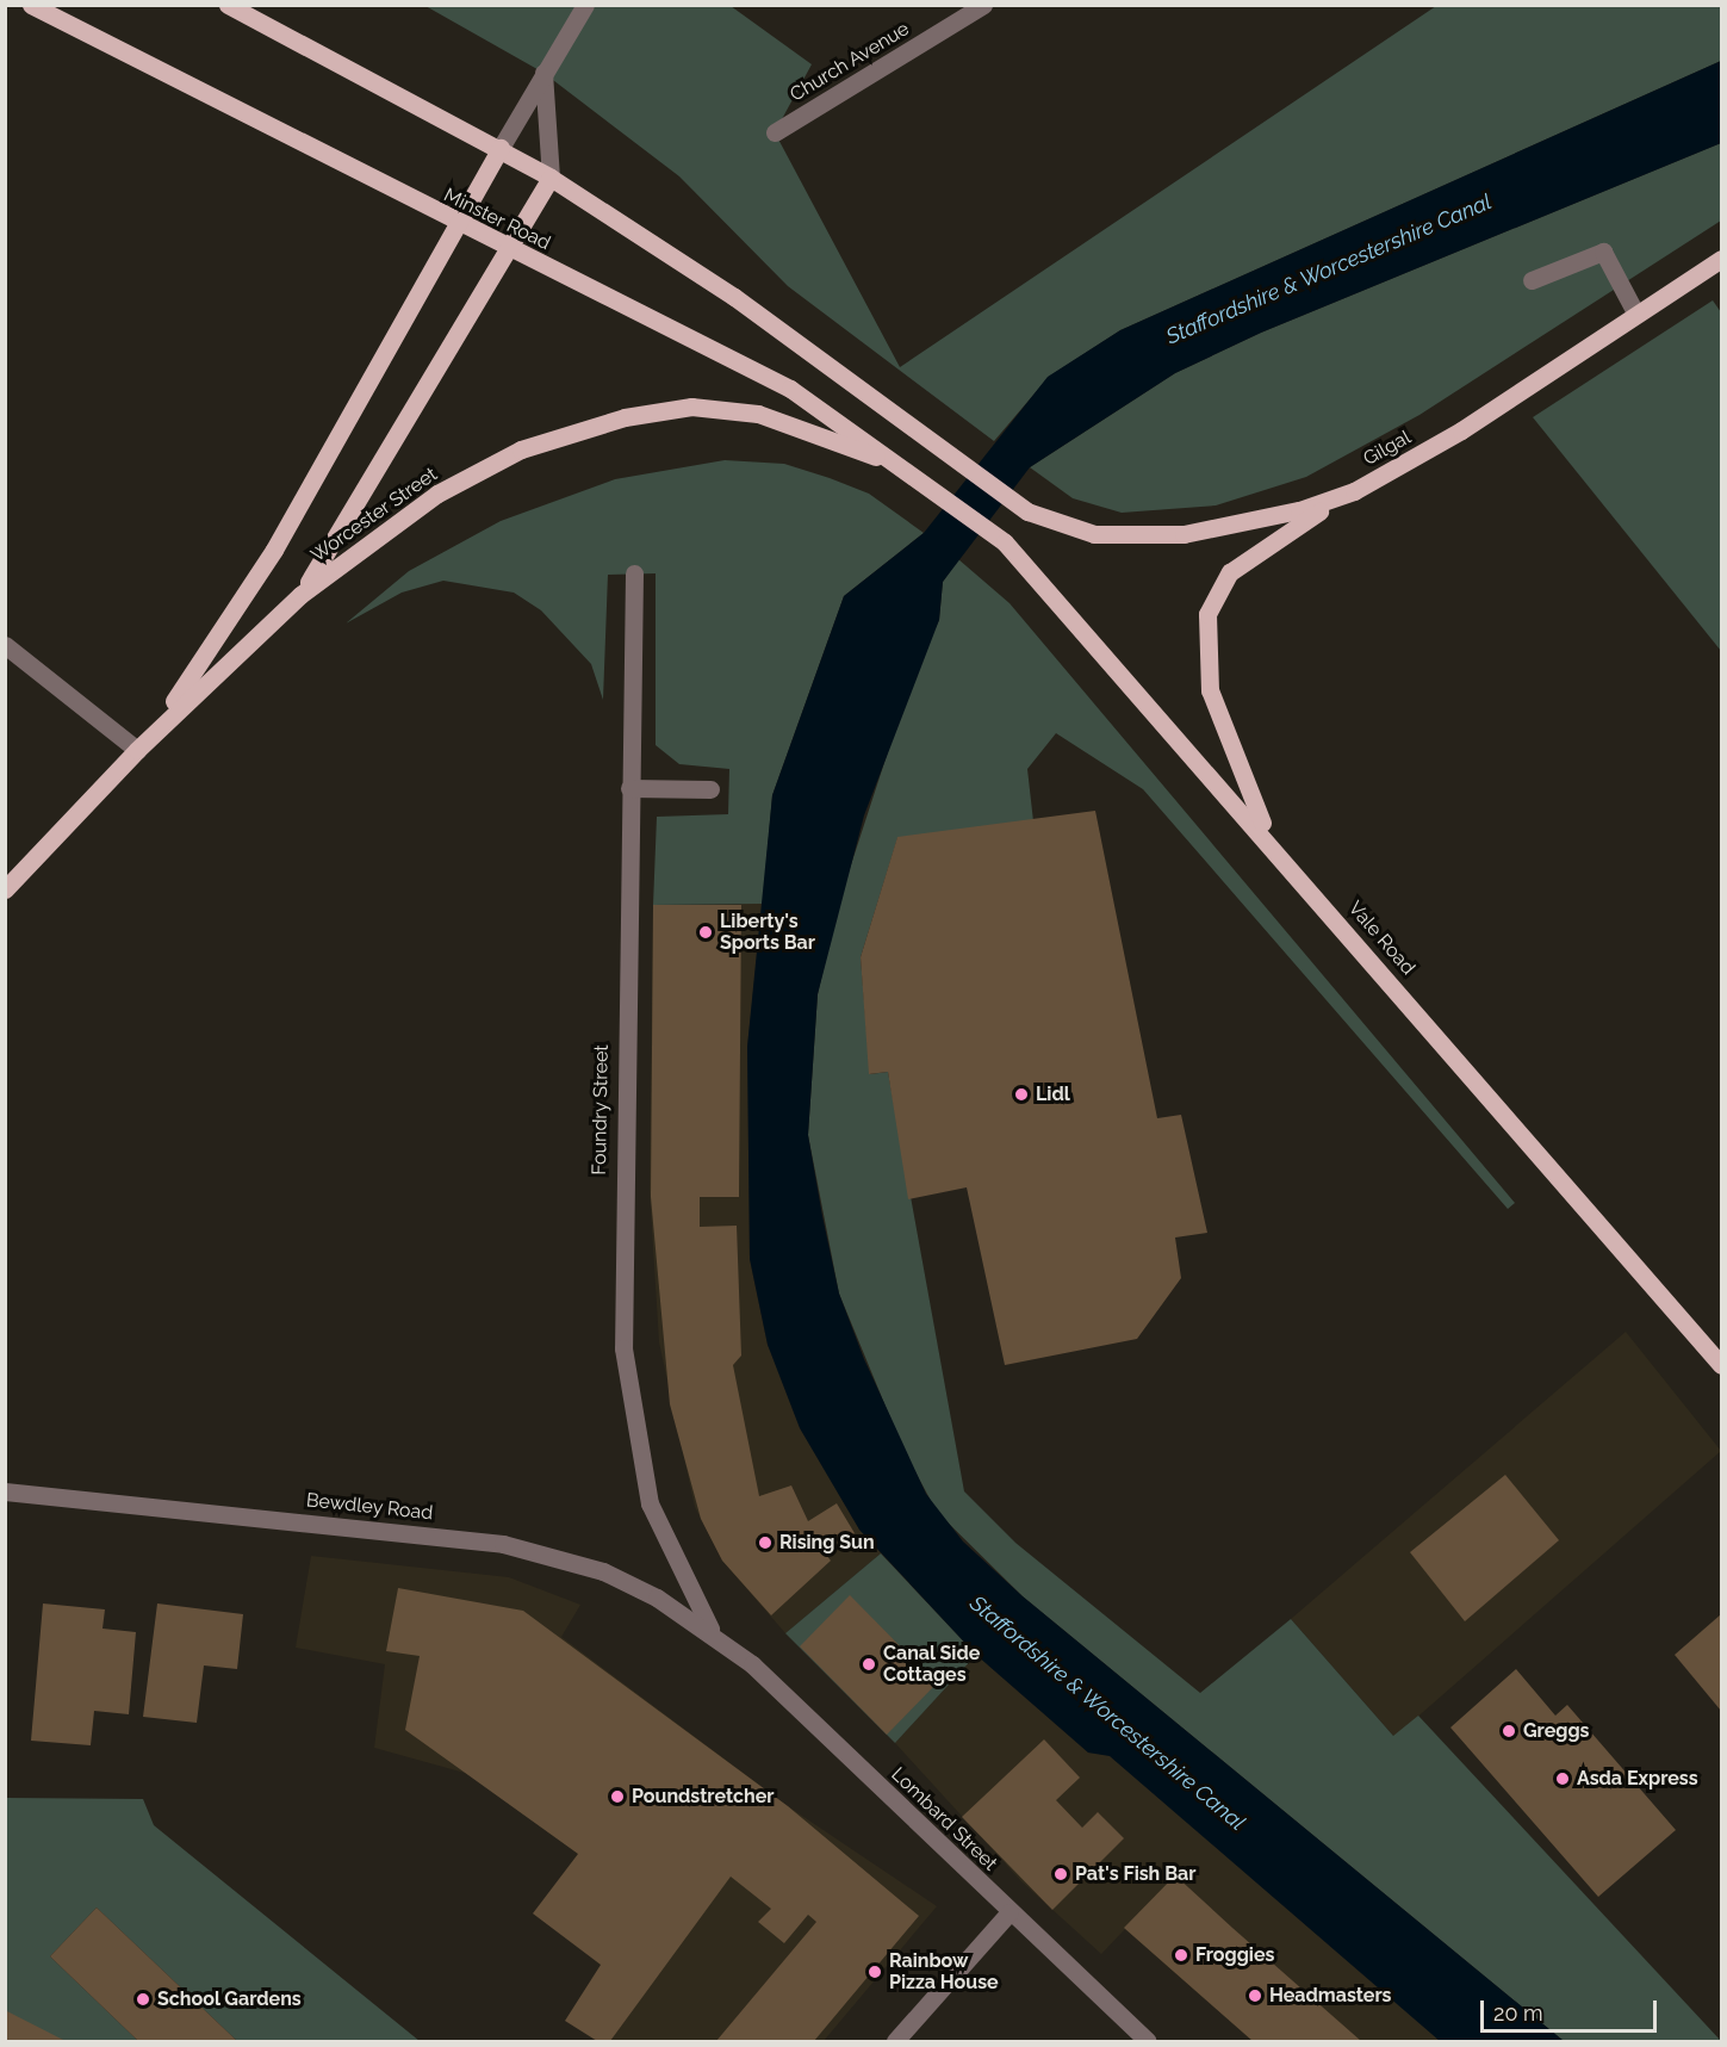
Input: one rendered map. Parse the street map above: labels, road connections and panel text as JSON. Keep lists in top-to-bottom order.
{
  "streets": {
    "main road": [
      "Minster Road",
      "Gilgal",
      "Worcester Street",
      "Vale Road"
    ],
    "street": [
      "Church Avenue",
      "Foundry Street",
      "Bewdley Road",
      "Lombard Street"
    ]
  },
  "crossings": [
    ["Minster Road", "Worcester Street"],
    ["Minster Road", "Vale Road"],
    ["Gilgal", "Worcester Street"],
    ["Worcester Street", "Vale Road"],
    ["Foundry Street", "Bewdley Road"],
    ["Foundry Street", "Lombard Street"],
    ["Bewdley Road", "Lombard Street"]
  ],
  "water": ["Staffordshire & Worcestershire Canal"],
  "places": [
    "Liberty's Sports Bar",
    "Lidl",
    "Rising Sun",
    "Canal Side Cottages",
    "Greggs",
    "Asda Express",
    "Poundstretcher",
    "Pat's Fish Bar",
    "Froggies",
    "Rainbow Pizza House",
    "Headmasters",
    "School Gardens"
  ],
  "scale_bar": "20 m"
}
